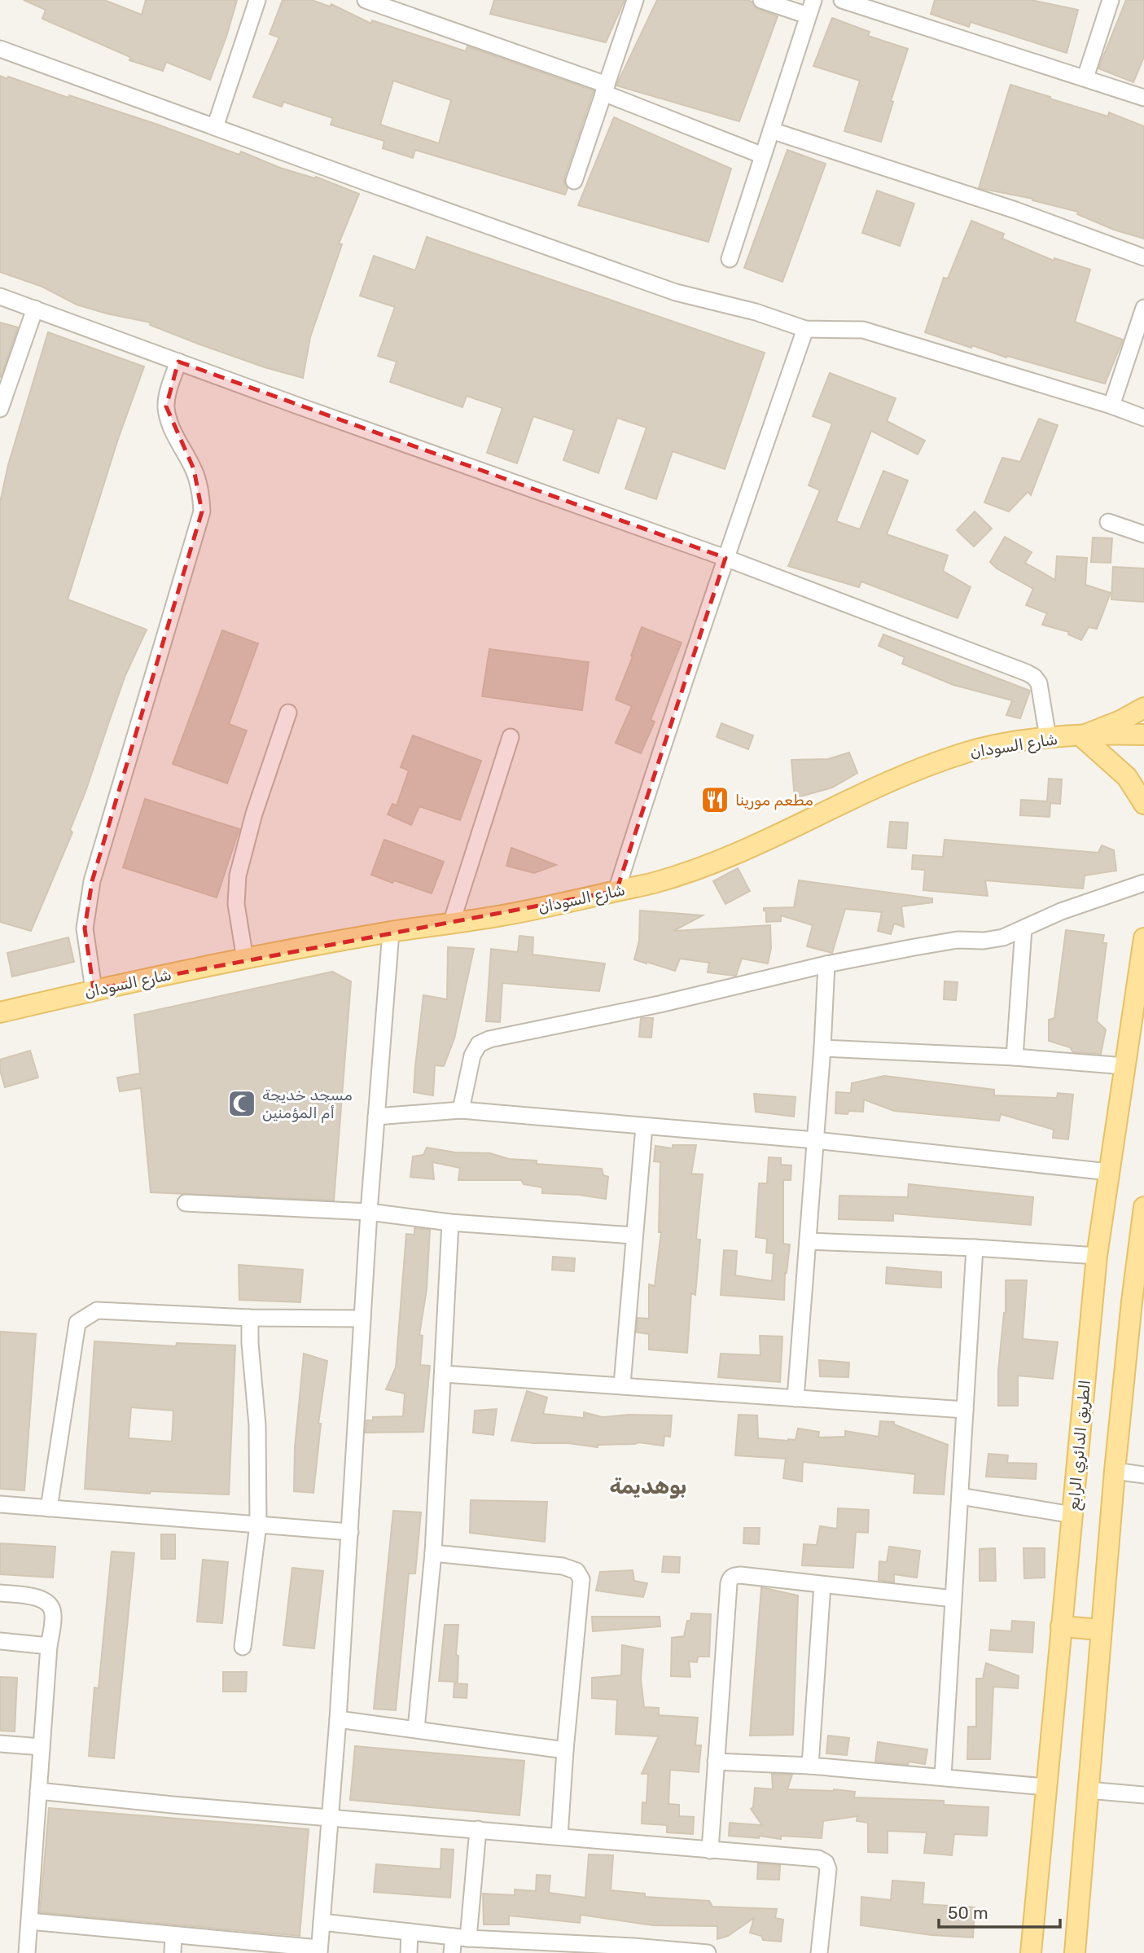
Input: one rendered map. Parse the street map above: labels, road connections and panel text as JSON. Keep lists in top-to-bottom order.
{
  "streets": {
    "main road": ["شارع السودان", "الطريق الدائري الرابع"]
  },
  "districts": ["بوهديمة"],
  "places": {
    "restaurant": ["مطعم مورينا"],
    "mosque": ["مسجد خديجة أم المؤمنين"]
  },
  "scale_bar": "50 m"
}
